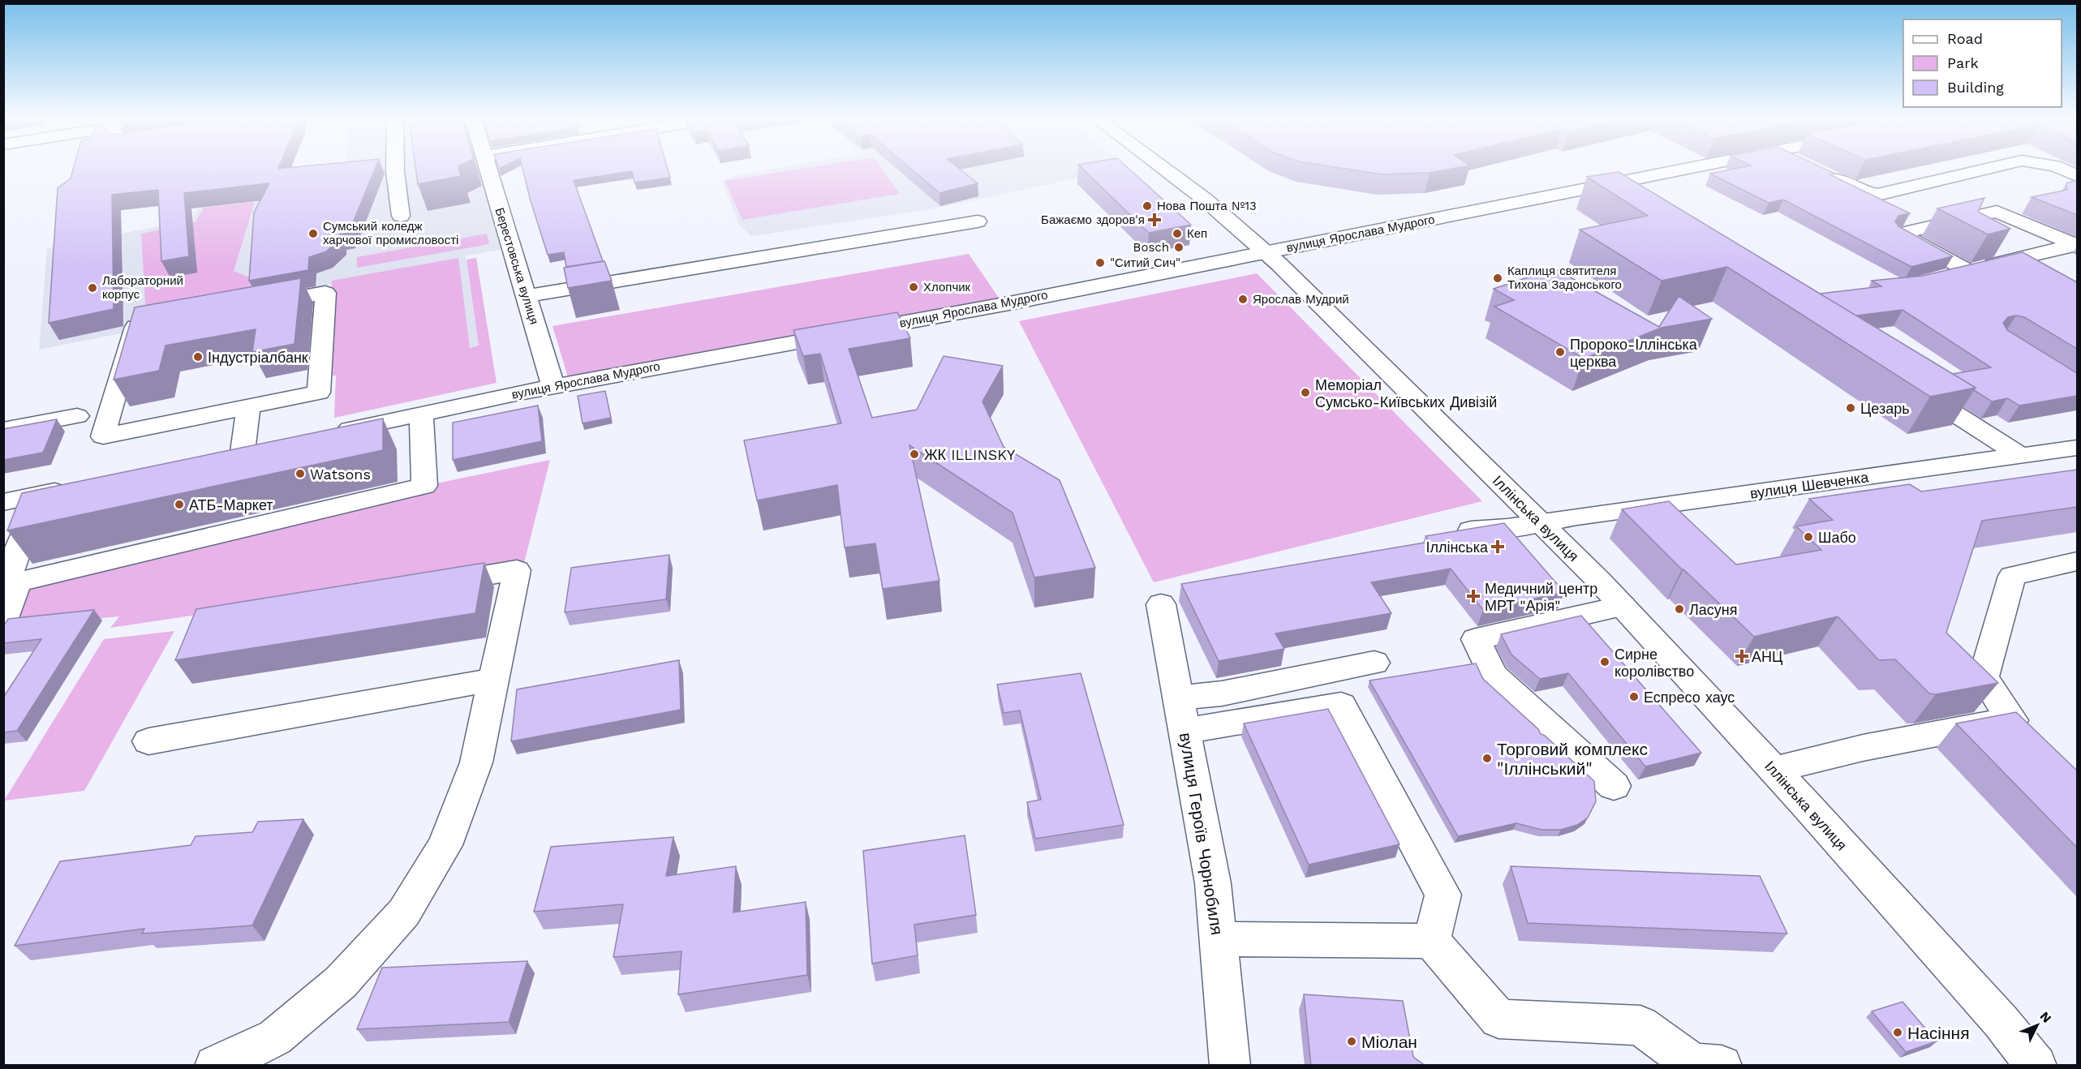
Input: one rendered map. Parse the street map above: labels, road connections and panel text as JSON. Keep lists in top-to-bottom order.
{
  "streets": {
    "street": [
      "вулиця Ярослава Мудрого",
      "Берестовська вулиця",
      "вулиця Шевченка",
      "Іллінська вулиця",
      "вулиця Героїв Чорнобиля"
    ]
  },
  "crossings": [
    ["вулиця Ярослава Мудрого", "Берестовська вулиця"],
    ["вулиця Ярослава Мудрого", "Іллінська вулиця"],
    ["вулиця Шевченка", "Іллінська вулиця"]
  ],
  "places": {
    "other": [
      "Нова Пошта №13",
      "Сумський коледж харчової промисловості",
      "Кеп",
      "Bosch",
      "\"Ситий Сич\"",
      "Каплиця святителя Тихона Задонського",
      "Хлопчик",
      "Лабораторний корпус",
      "Ярослав Мудрий",
      "Пророко-Іллінська церква",
      "Індустріалбанк",
      "Меморіал Сумсько-Київських Дивізій",
      "Цезарь",
      "ЖК ILLINSKY",
      "Watsons",
      "АТБ-Маркет",
      "Шабо",
      "Ласуня",
      "Сирне королівство",
      "Еспресо хаус",
      "Торговий комплекс \"Іллінський\"",
      "Насіння",
      "Міолан"
    ],
    "health": [
      "Бажаємо здоров'я",
      "Іллінська",
      "Медичний центр МРТ \"Арія\"",
      "АНЦ"
    ]
  },
  "legend": ["Road", "Park", "Building"],
  "north": "top right"
}
